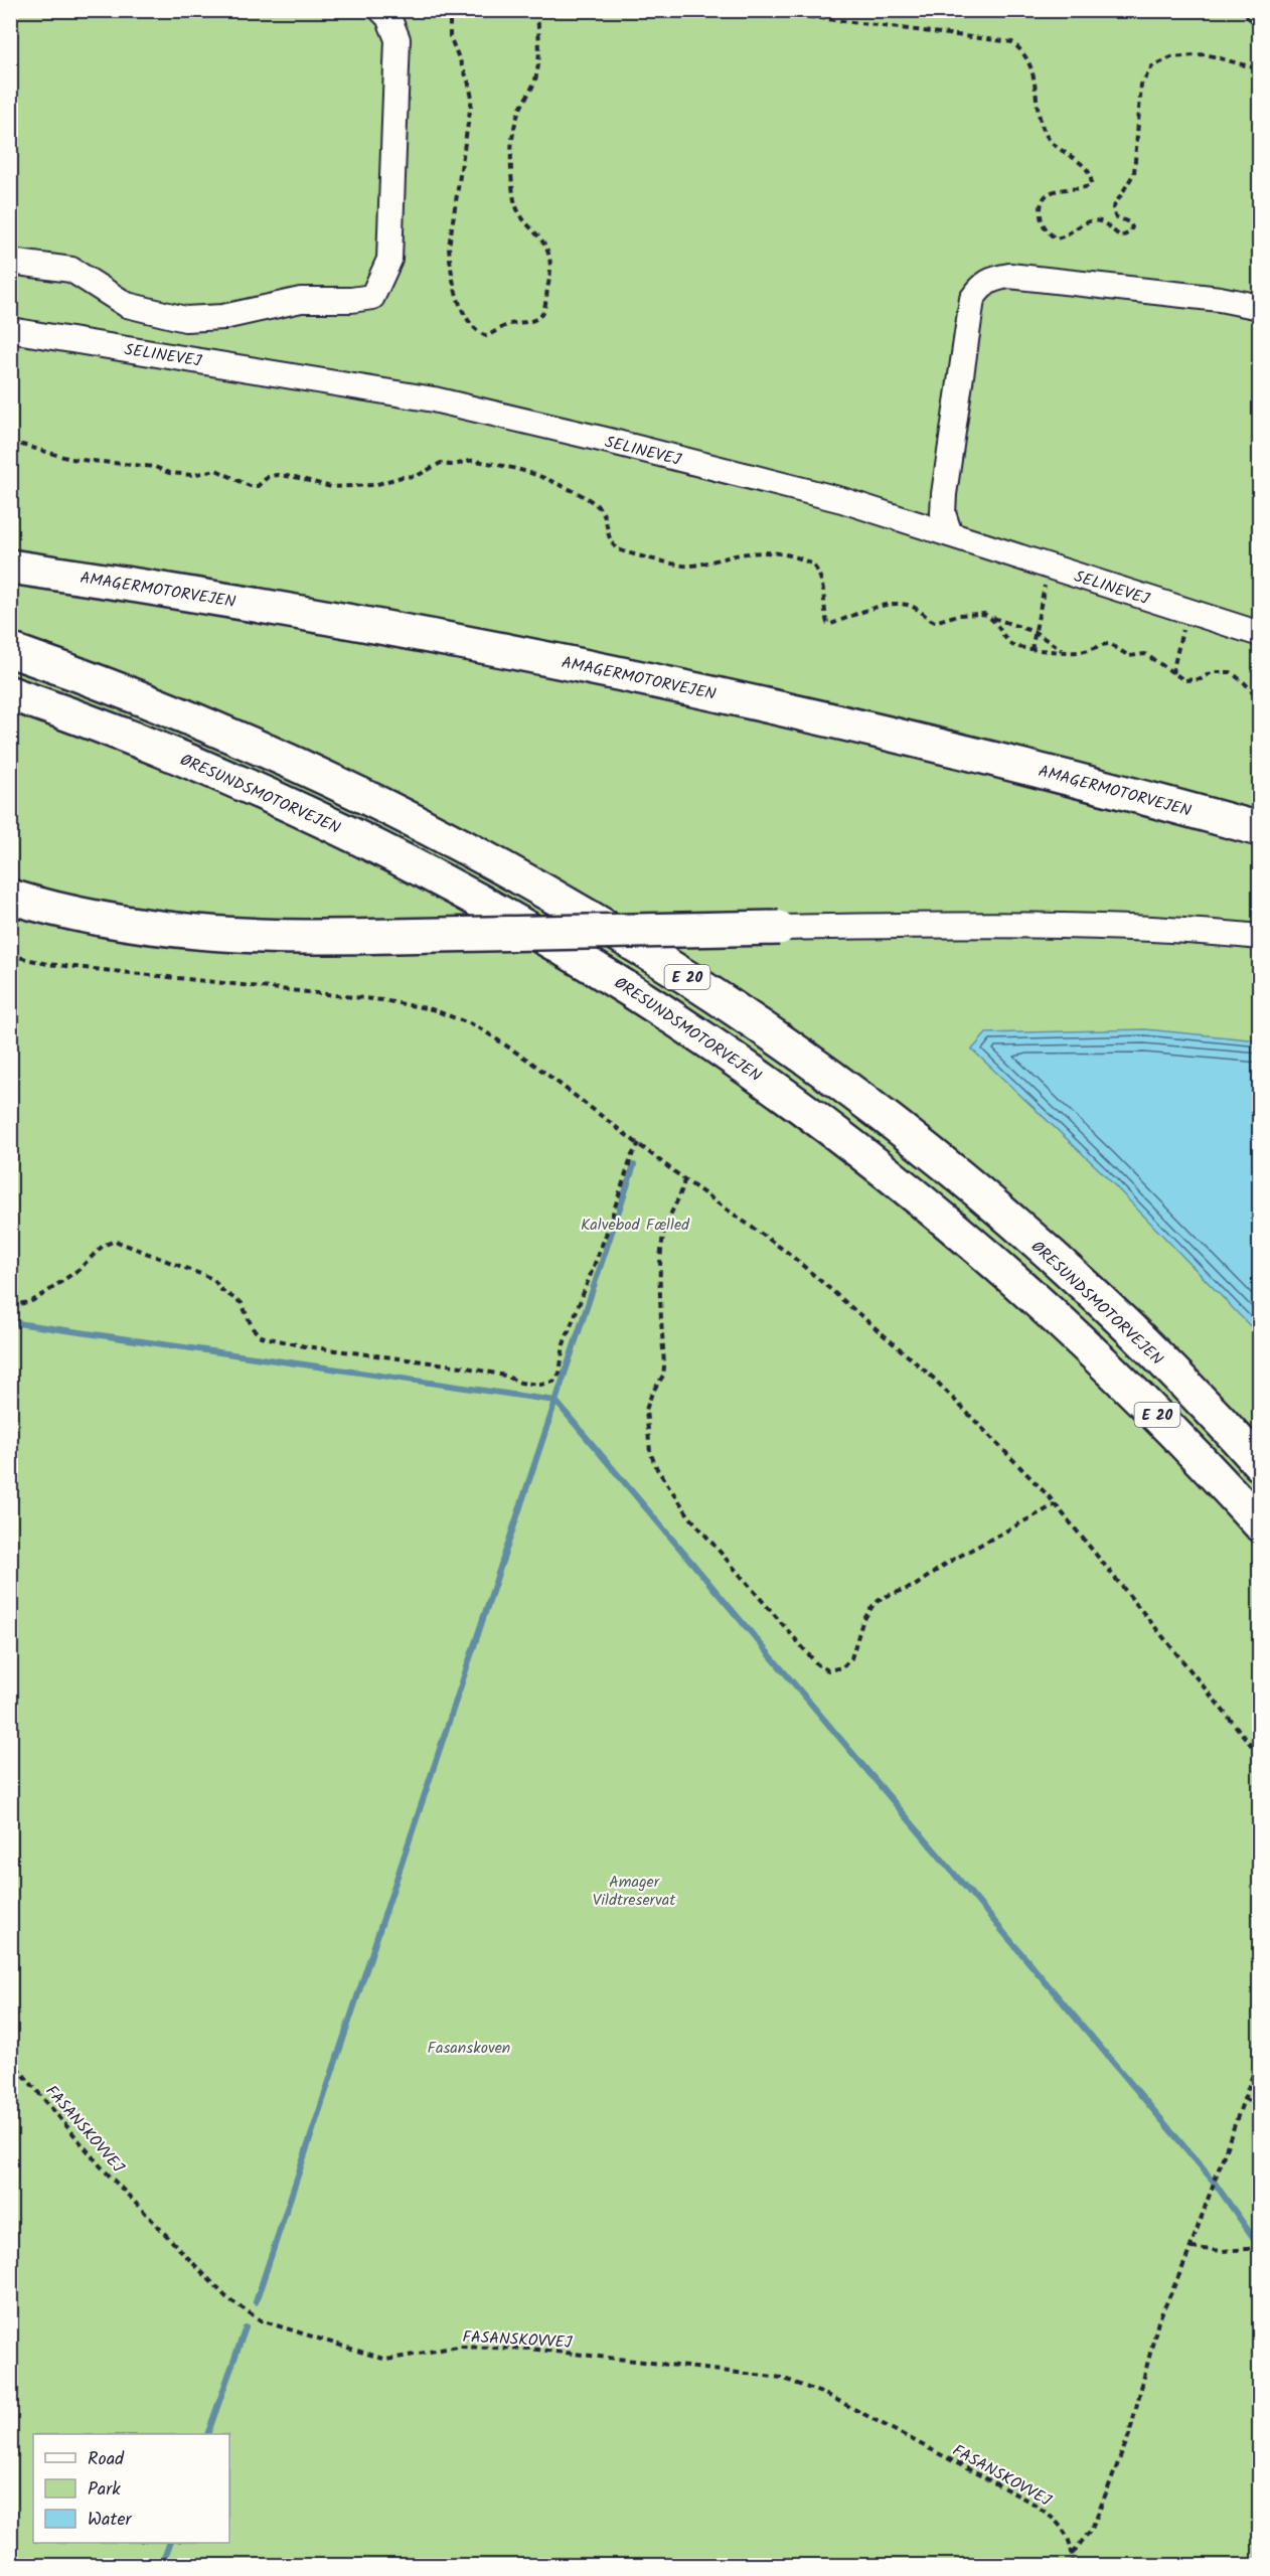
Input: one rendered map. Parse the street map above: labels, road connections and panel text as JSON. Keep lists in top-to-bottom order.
{
  "streets": {
    "highway": ["AMAGERMOTORVEJEN", "ØRESUNDSMOTORVEJEN", "E 20"],
    "street": ["SELINEVEJ"],
    "path": ["FASANSKOVVEJ"]
  },
  "parks": ["Kalvebod Fælled", "Amager Vildtreservat", "Fasanskoven"],
  "legend": ["Road", "Park", "Water"]
}
